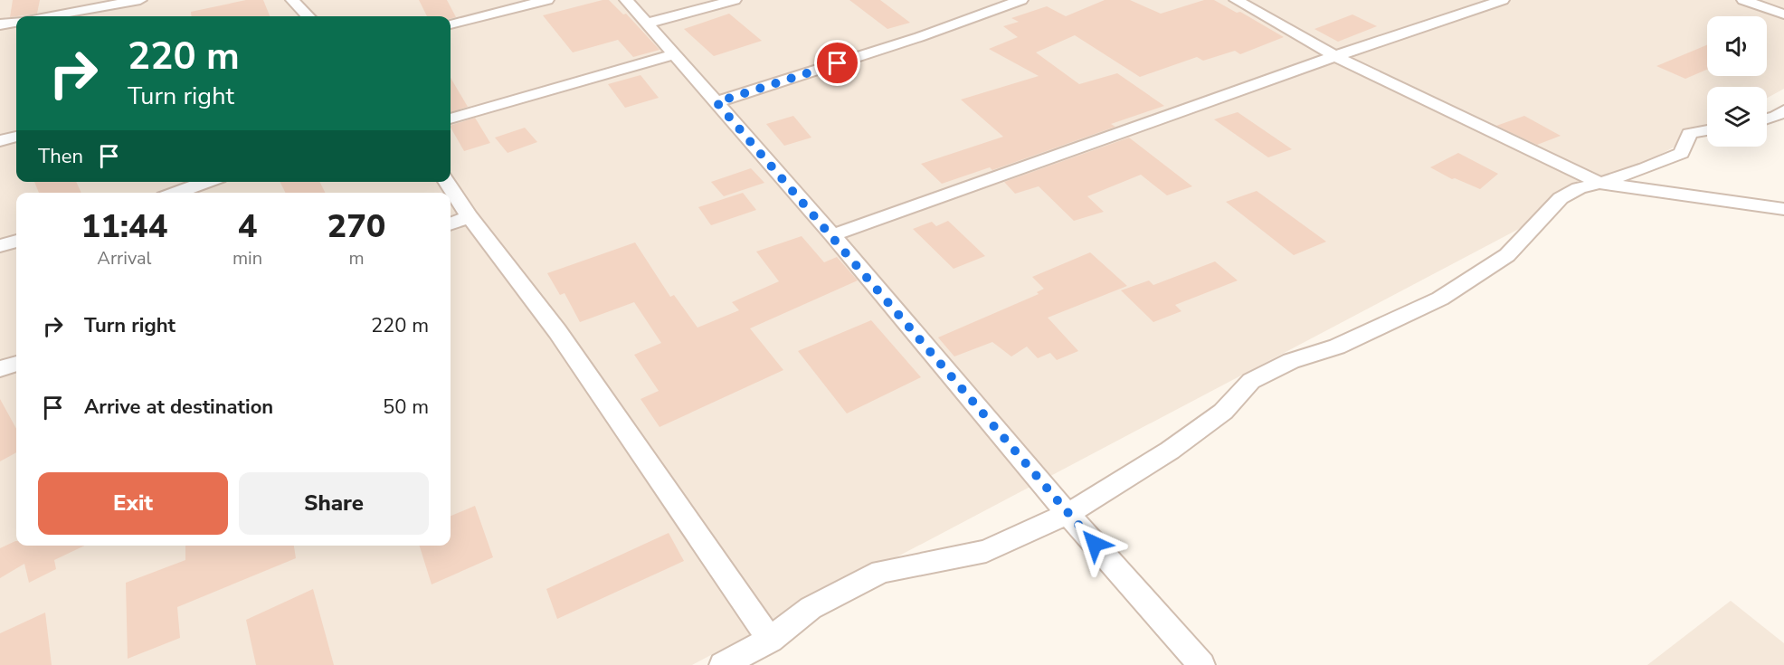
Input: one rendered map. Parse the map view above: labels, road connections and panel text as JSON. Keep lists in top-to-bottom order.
{
  "page": {
    "turn": ["220 m", "Turn right"],
    "then": "Then",
    "eta": [
      "11:44",
      "Arrival",
      "4",
      "min",
      "270",
      "m"
    ],
    "list": [
      {
        "name": "Turn right",
        "value": "220 m"
      },
      {
        "name": "Arrive at destination",
        "value": "50 m"
      }
    ],
    "buttons": ["Exit", "Share"]
  }
}
